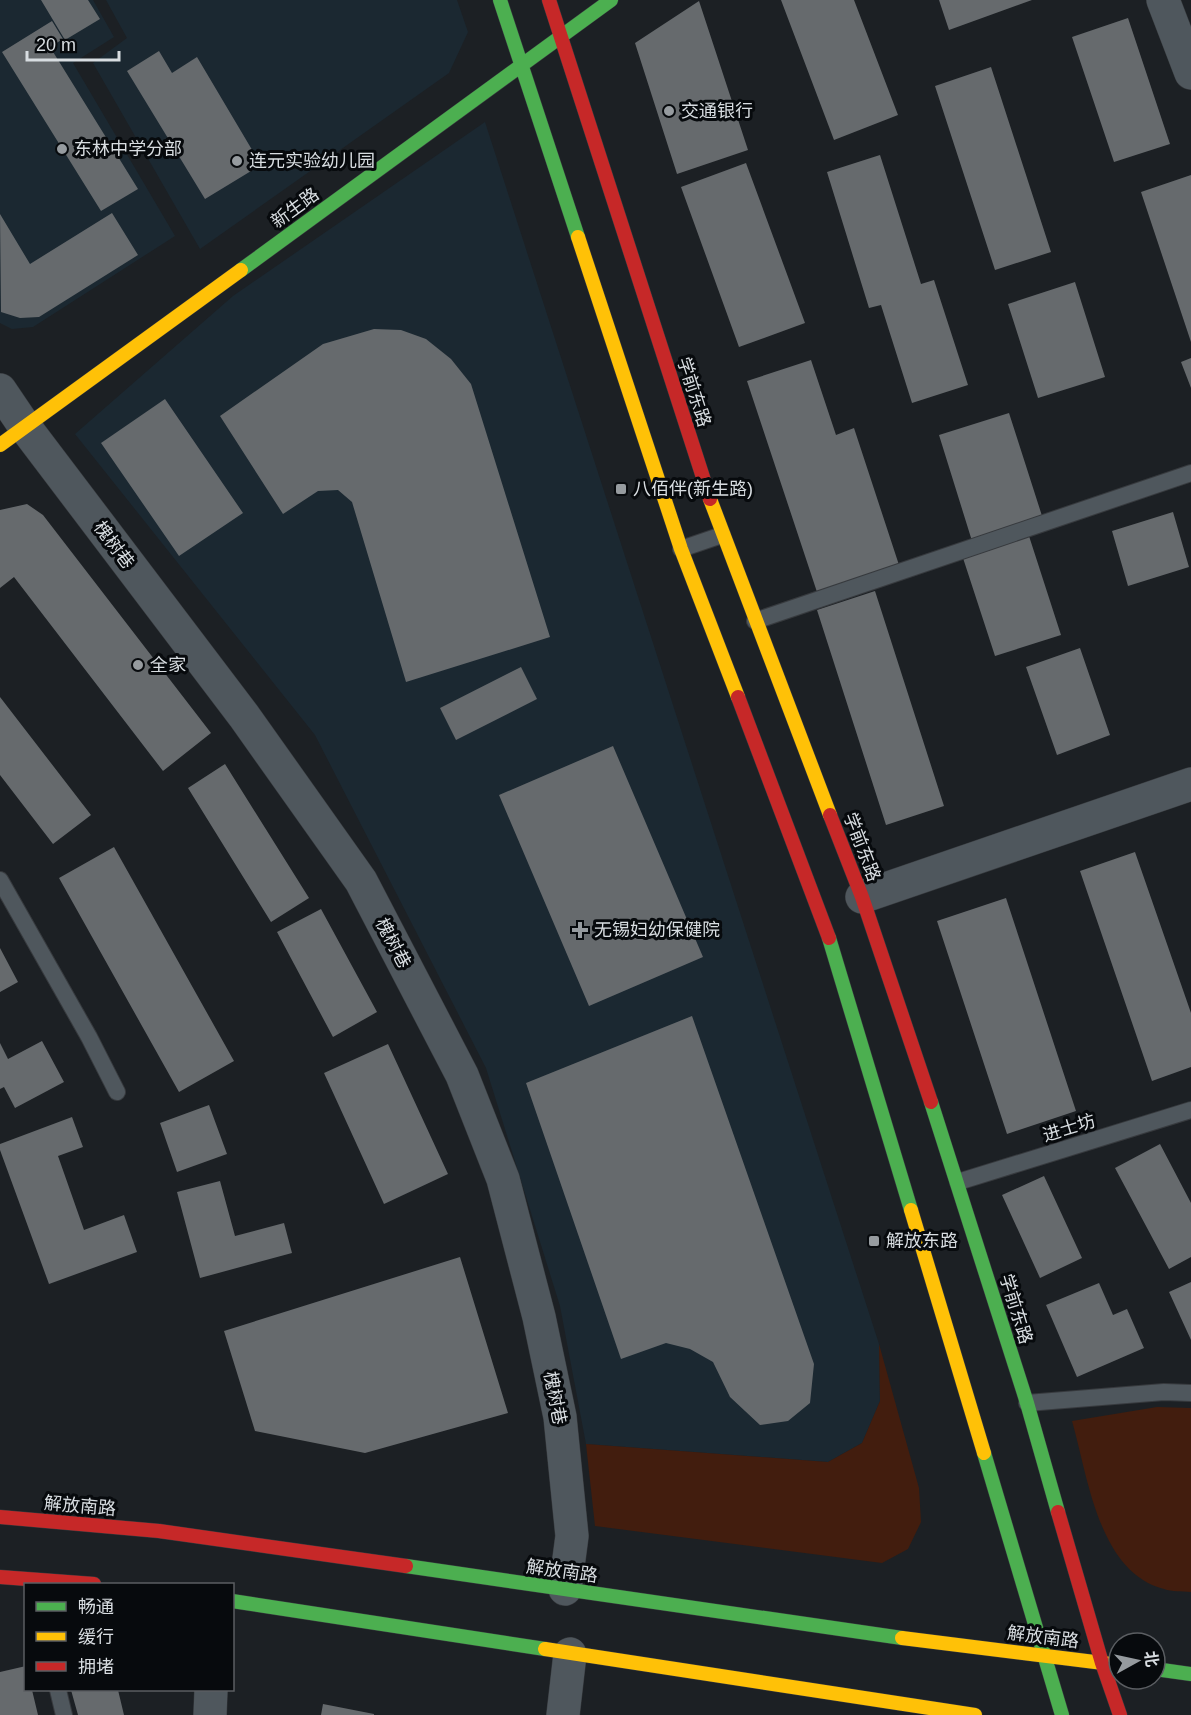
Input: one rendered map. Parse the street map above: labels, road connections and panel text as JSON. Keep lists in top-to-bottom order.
{
  "streets": {
    "main road": ["新生路", "学前东路", "解放南路"],
    "street": ["槐树巷"],
    "lane": ["进士坊"]
  },
  "crossings": [
    ["新生路", "学前东路"],
    ["新生路", "槐树巷"],
    ["学前东路", "进士坊"],
    ["学前东路", "解放南路"],
    ["槐树巷", "解放南路"]
  ],
  "places": {
    "other": [
      "交通银行",
      "东林中学分部",
      "连元实验幼儿园",
      "全家"
    ],
    "transit": ["八佰伴(新生路)", "解放东路"],
    "health": ["无锡妇幼保健院"]
  },
  "legend": ["畅通", "缓行", "拥堵"],
  "scale_bar": "20 m",
  "north": "right"
}
